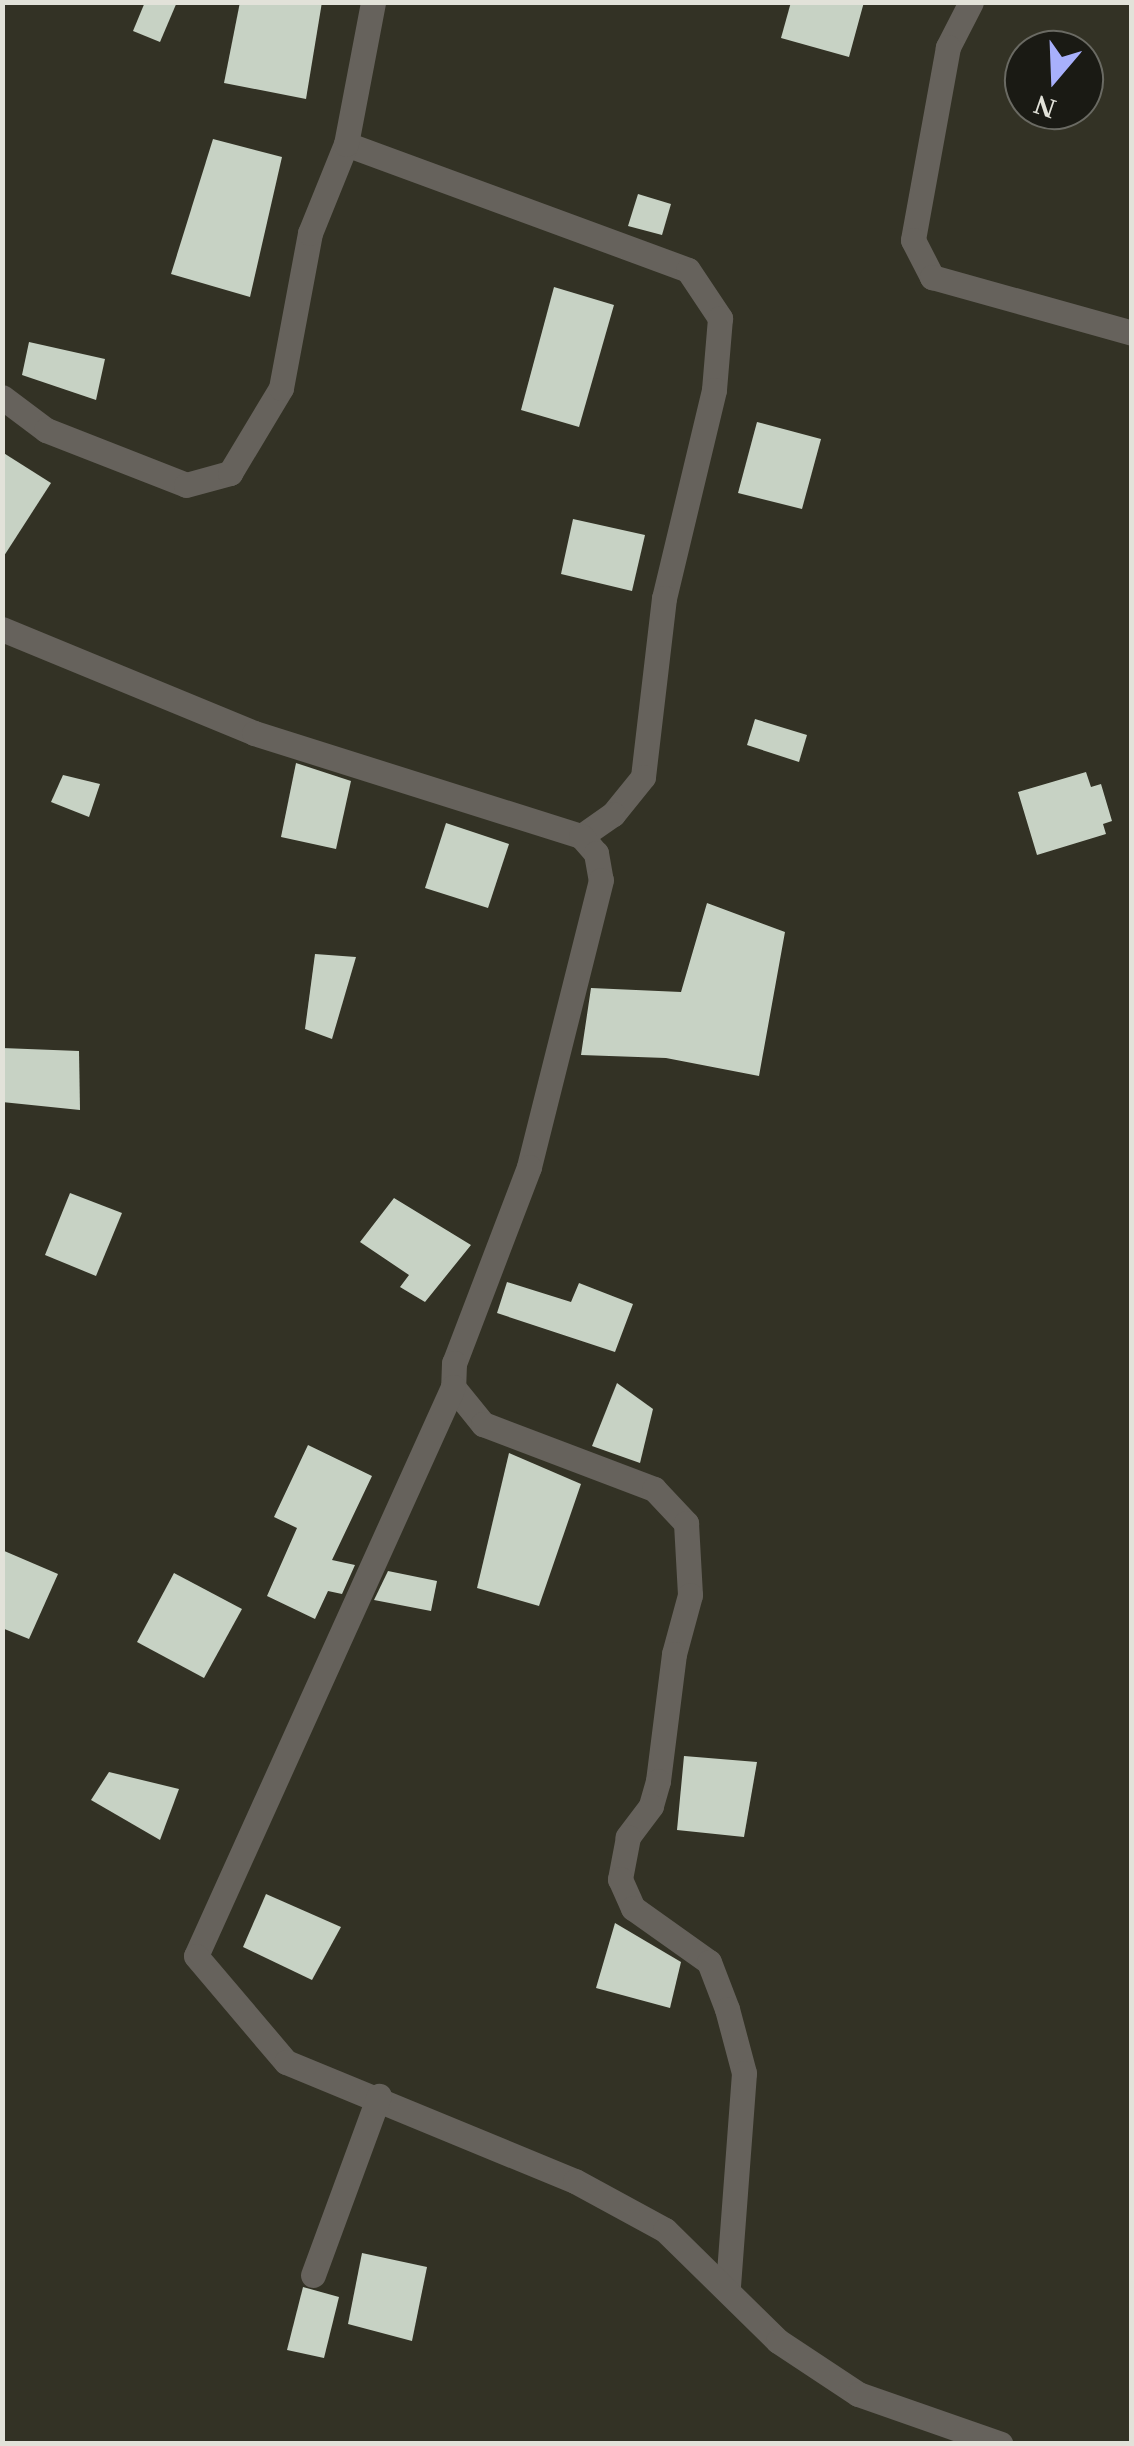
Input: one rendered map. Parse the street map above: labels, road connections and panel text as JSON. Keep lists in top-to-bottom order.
{
  "north": "bottom"
}
